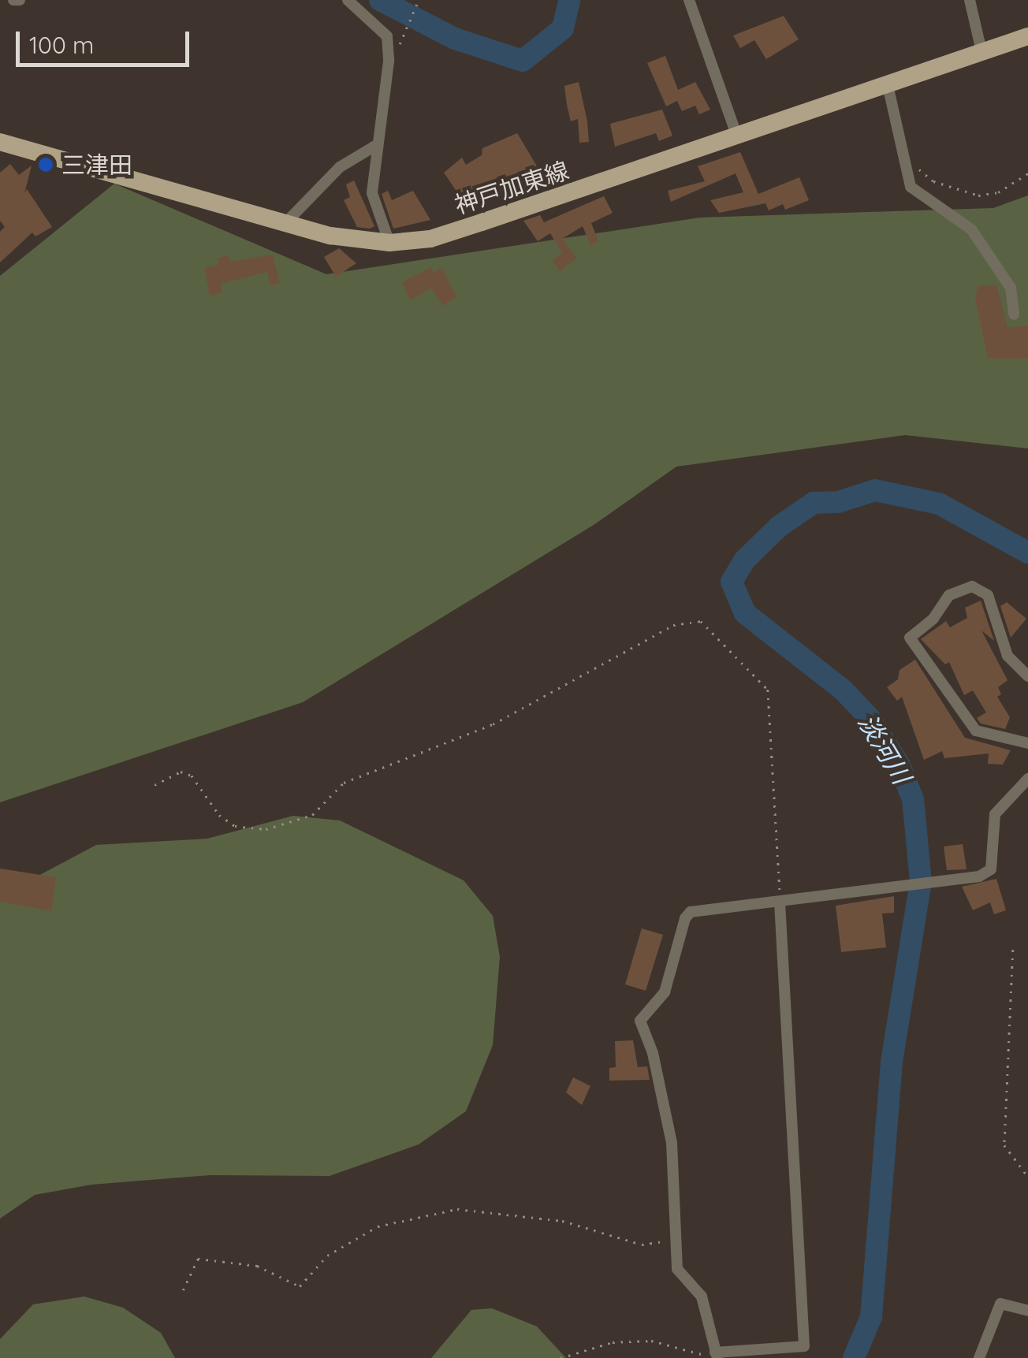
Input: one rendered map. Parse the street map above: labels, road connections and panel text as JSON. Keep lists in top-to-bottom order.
{
  "streets": {
    "main road": ["神戸加東線"]
  },
  "water": ["淡河川"],
  "places": ["三津田"],
  "scale_bar": "100 m"
}
